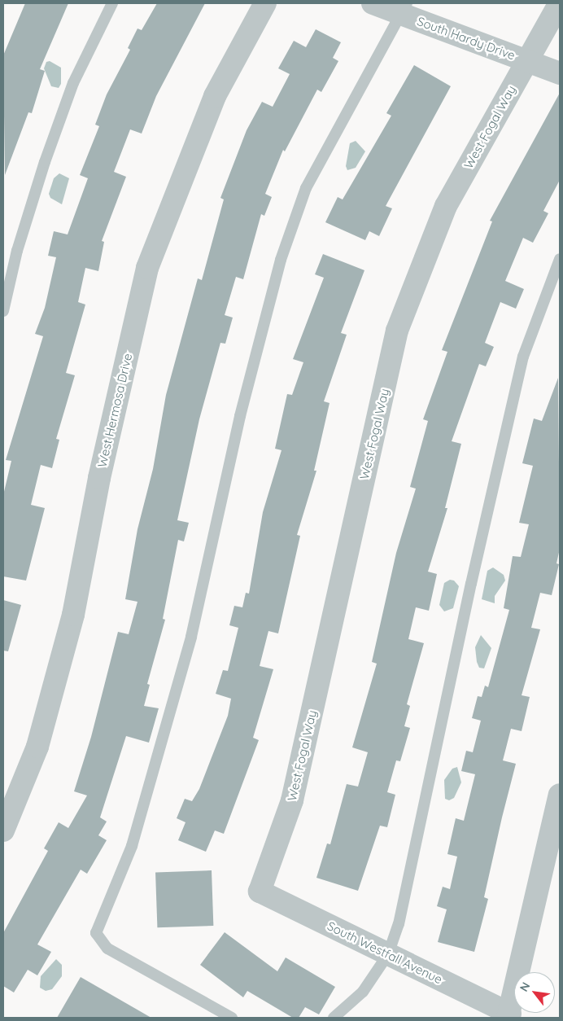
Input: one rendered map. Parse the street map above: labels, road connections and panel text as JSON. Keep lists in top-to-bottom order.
{
  "streets": {
    "street": [
      "South Hardy Drive",
      "West Fogal Way",
      "West Hermosa Drive",
      "South Westfall Avenue"
    ]
  },
  "crossings": [
    ["South Hardy Drive", "West Fogal Way"],
    ["West Fogal Way", "South Westfall Avenue"]
  ],
  "north": "top left"
}
